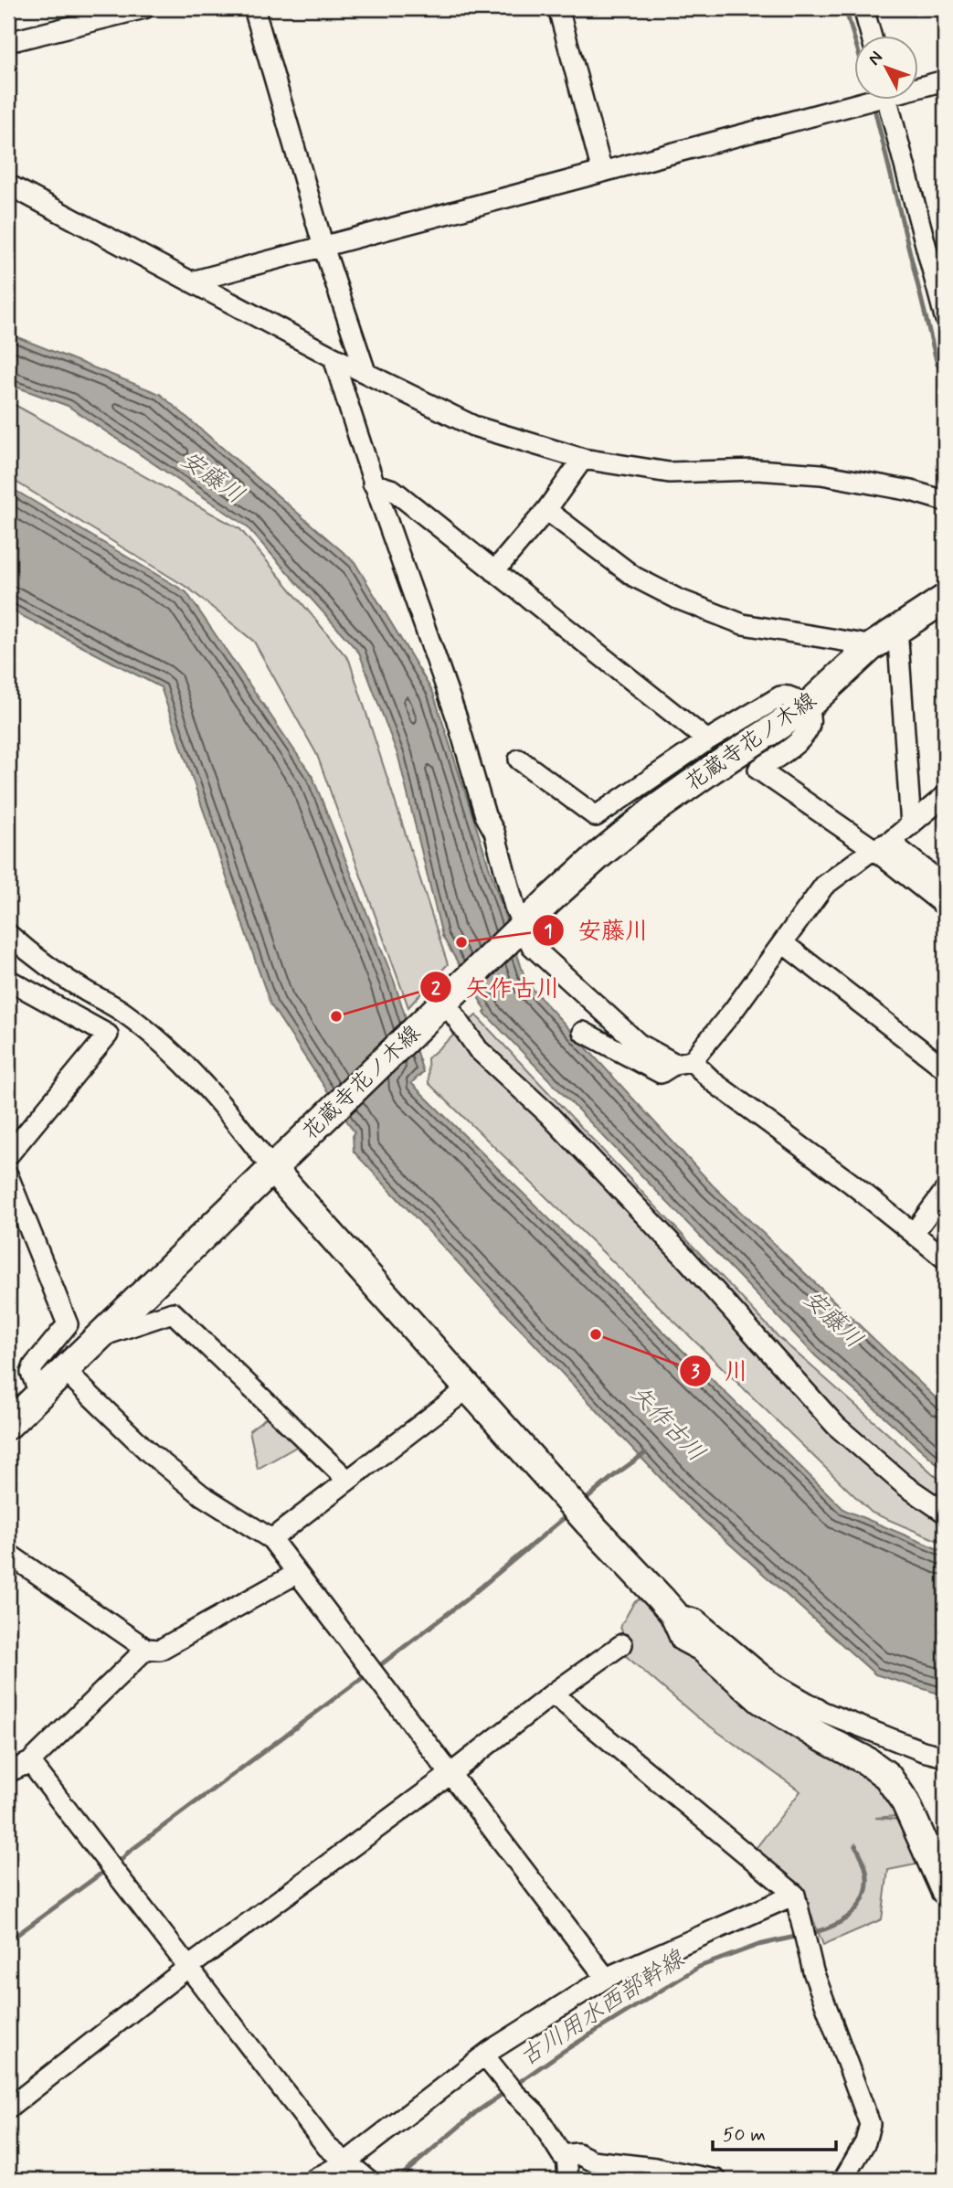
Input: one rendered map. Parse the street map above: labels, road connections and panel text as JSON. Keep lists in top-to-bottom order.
{
  "streets": {
    "main road": ["花蔵寺花ノ木線"]
  },
  "water": ["安藤川", "矢作古川", "古川用水西部幹線"],
  "places": ["安藤川", "矢作古川", "川"],
  "scale_bar": "50 m",
  "north": "top left"
}
